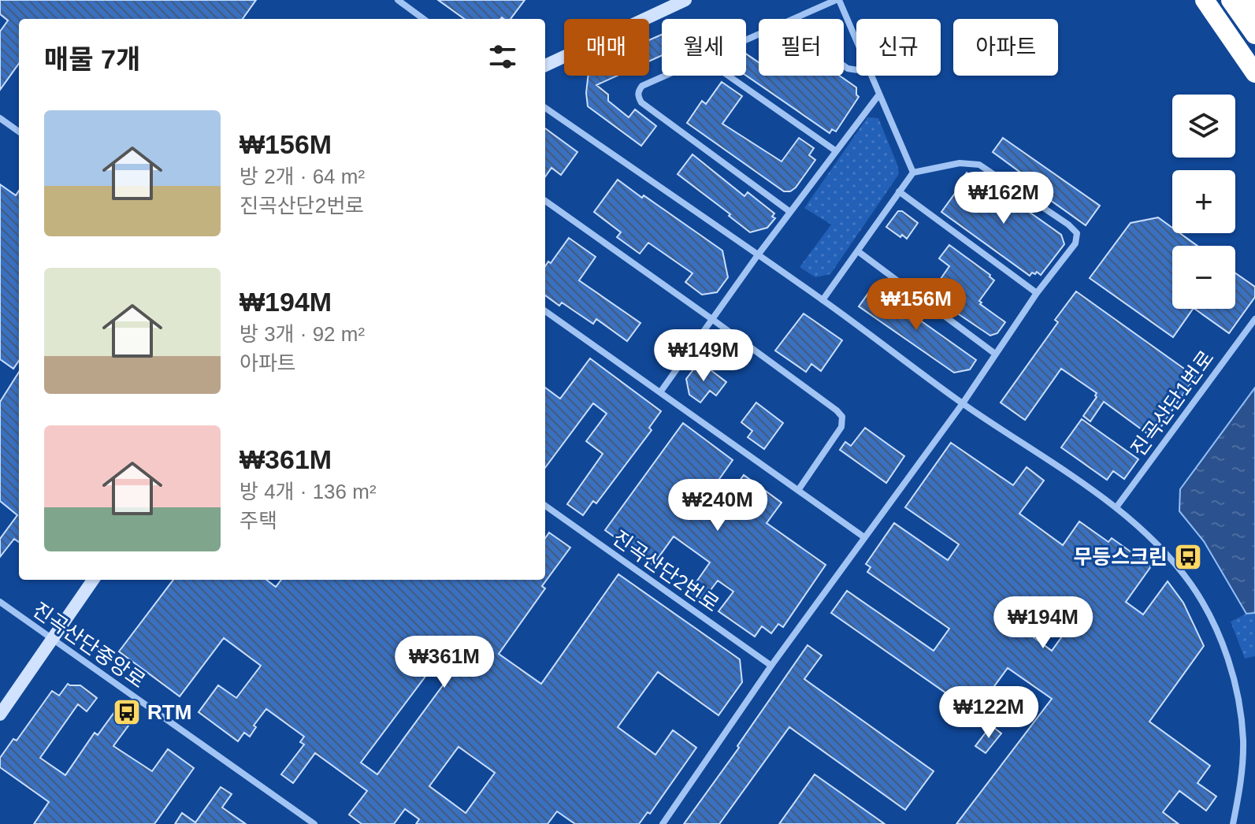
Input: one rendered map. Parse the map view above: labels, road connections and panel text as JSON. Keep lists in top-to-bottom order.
{
  "streets": {
    "street": ["진곡산단1번로", "진곡산단2번로", "진곡산단중앙로"]
  },
  "places": {
    "bus stop": ["무등스크린", "RTM"]
  },
  "page": {
    "chip": [
      "매매",
      "월세",
      "필터",
      "신규",
      "아파트"
    ],
    "heading": "매물 7개",
    "map_buttons": ["+", "−"],
    "list": [
      {
        "name": "₩156M",
        "note": "방 2개 · 64 m² · 진곡산단2번로"
      },
      {
        "name": "₩194M",
        "note": "방 3개 · 92 m² · 아파트"
      },
      {
        "name": "₩361M",
        "note": "방 4개 · 136 m² · 주택"
      }
    ],
    "price": [
      "₩162M",
      "₩156M",
      "₩149M",
      "₩240M",
      "₩194M",
      "₩361M",
      "₩122M"
    ]
  }
}
